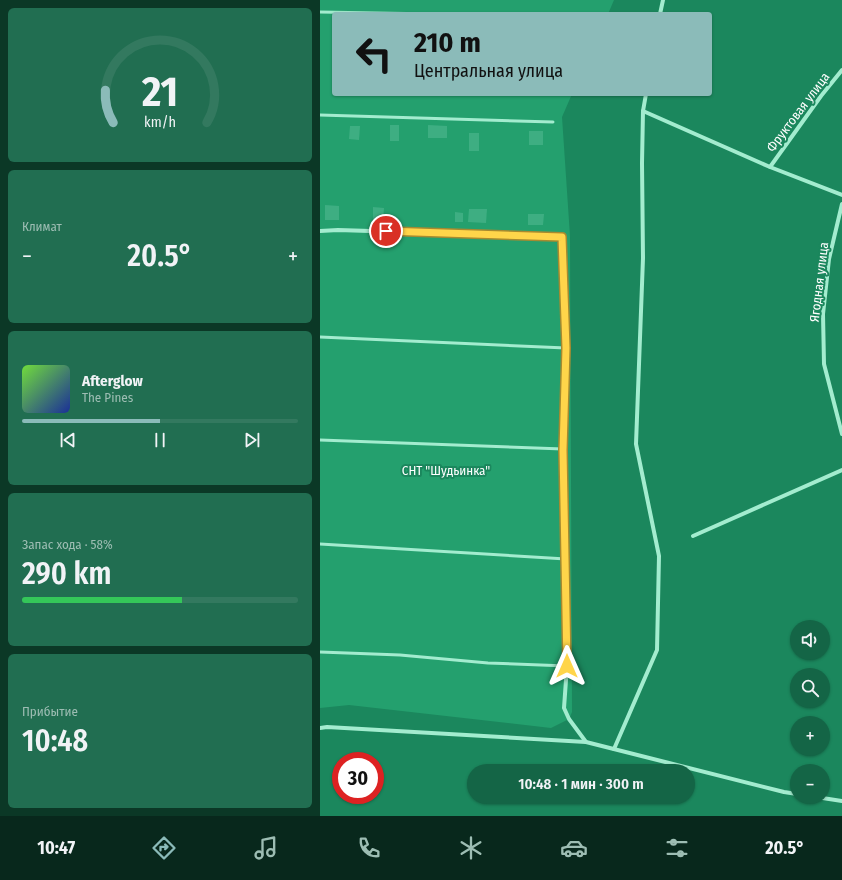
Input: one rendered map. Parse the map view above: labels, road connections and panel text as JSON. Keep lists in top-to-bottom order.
{
  "streets": {
    "street": ["Фруктовая улица", "Ягодная улица"]
  },
  "parks": ["СНТ \"Шудьинка\""],
  "page": {
    "turn": ["210 m", "Центральная улица"],
    "tile": [
      "Климат",
      ["Запас хода · 58%", "290 km"],
      ["Прибытие", "10:48"]
    ],
    "heat": ["−", "20.5°", "+"],
    "song": ["Afterglow", "The Pines"],
    "map_buttons": ["+", "−"],
    "limit": "30",
    "trip": "10:48 · 1 мин · 300 m",
    "tabs": ["10:47", "20.5°"],
    "gauge": ["21", "km/h"]
  }
}
